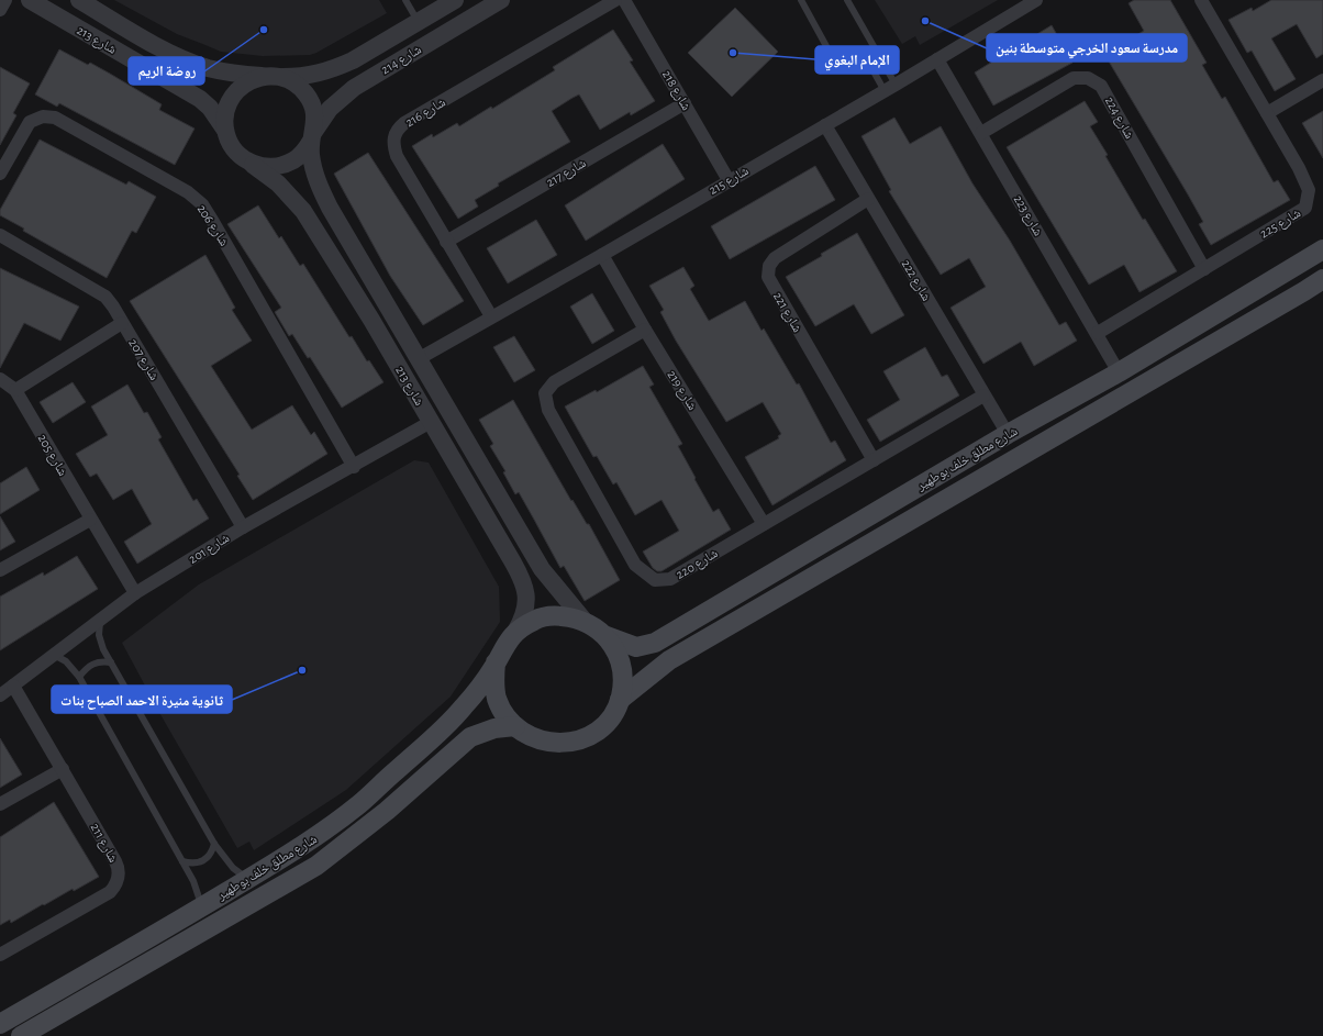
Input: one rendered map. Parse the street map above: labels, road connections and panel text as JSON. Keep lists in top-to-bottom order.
{
  "streets": {
    "main road": ["شارع مطلق خلف بوطهير"],
    "street": [
      "شارع 213",
      "شارع 214",
      "شارع 218",
      "شارع 216",
      "شارع 224",
      "شارع 217",
      "شارع 215",
      "شارع 223",
      "شارع 225",
      "شارع 206",
      "شارع 222",
      "شارع 221",
      "شارع 207",
      "شارع 219",
      "شارع 205",
      "شارع 201",
      "شارع 220",
      "شارع 211"
    ]
  },
  "crossings": [
    ["شارع 213", "شارع 214"],
    ["شارع 213", "شارع 215"],
    ["شارع 213", "شارع مطلق خلف بوطهير"],
    ["شارع 213", "شارع 201"],
    ["شارع 218", "شارع 217"],
    ["شارع 218", "شارع 215"],
    ["شارع 216", "شارع 217"],
    ["شارع 216", "شارع 215"],
    ["شارع 224", "شارع 223"],
    ["شارع 224", "شارع 225"],
    ["شارع 215", "شارع 223"],
    ["شارع 215", "شارع 222"],
    ["شارع 215", "شارع 219"],
    ["شارع 223", "شارع 225"],
    ["شارع 223", "شارع مطلق خلف بوطهير"],
    ["شارع 206", "شارع 201"],
    ["شارع 222", "شارع 221"],
    ["شارع 222", "شارع مطلق خلف بوطهير"],
    ["شارع 222", "شارع 220"],
    ["شارع 221", "شارع 220"],
    ["شارع 207", "شارع 201"],
    ["شارع 219", "شارع 220"],
    ["شارع 205", "شارع 201"],
    ["شارع 201", "شارع 211"]
  ],
  "places": [
    "مدرسة سعود الخرجي متوسطة بنين",
    "روضة الريم",
    "الإمام البغوي",
    "ثانوية منيرة الاحمد الصباح بنات"
  ]
}
